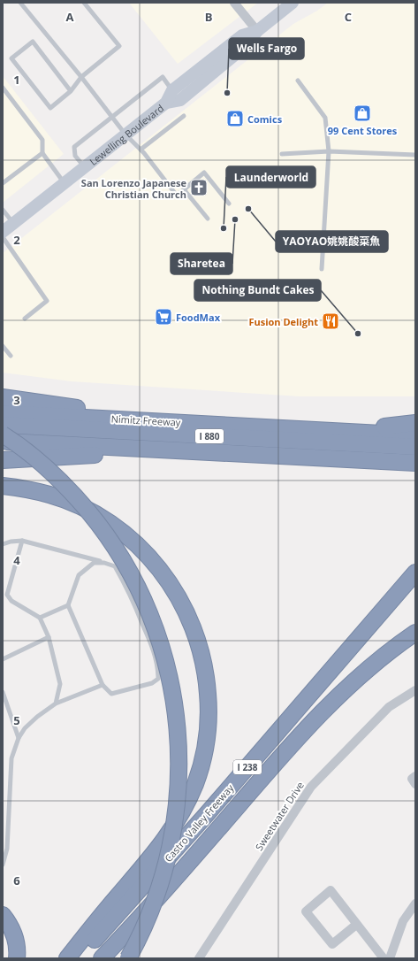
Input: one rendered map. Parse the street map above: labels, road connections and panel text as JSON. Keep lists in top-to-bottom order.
{
  "streets": {
    "highway": [
      "Nimitz Freeway",
      "I 880",
      "I 238",
      "Castro Valley Freeway"
    ],
    "main road": ["Lewelling Boulevard"],
    "street": ["Sweetwater Drive"]
  },
  "places": {
    "other": [
      "Wells Fargo",
      "YAOYAO姚姚酸菜魚",
      "Sharetea",
      "Launderworld",
      "Nothing Bundt Cakes"
    ],
    "shop": ["99 Cent Stores", "Comics"],
    "church": ["San Lorenzo Japanese Christian Church"],
    "supermarket": ["FoodMax"],
    "restaurant": ["Fusion Delight"]
  },
  "grid": {
    "columns": ["A", "B", "C"],
    "rows": [
      "1",
      "2",
      "3",
      "4",
      "5",
      "6"
    ]
  }
}
